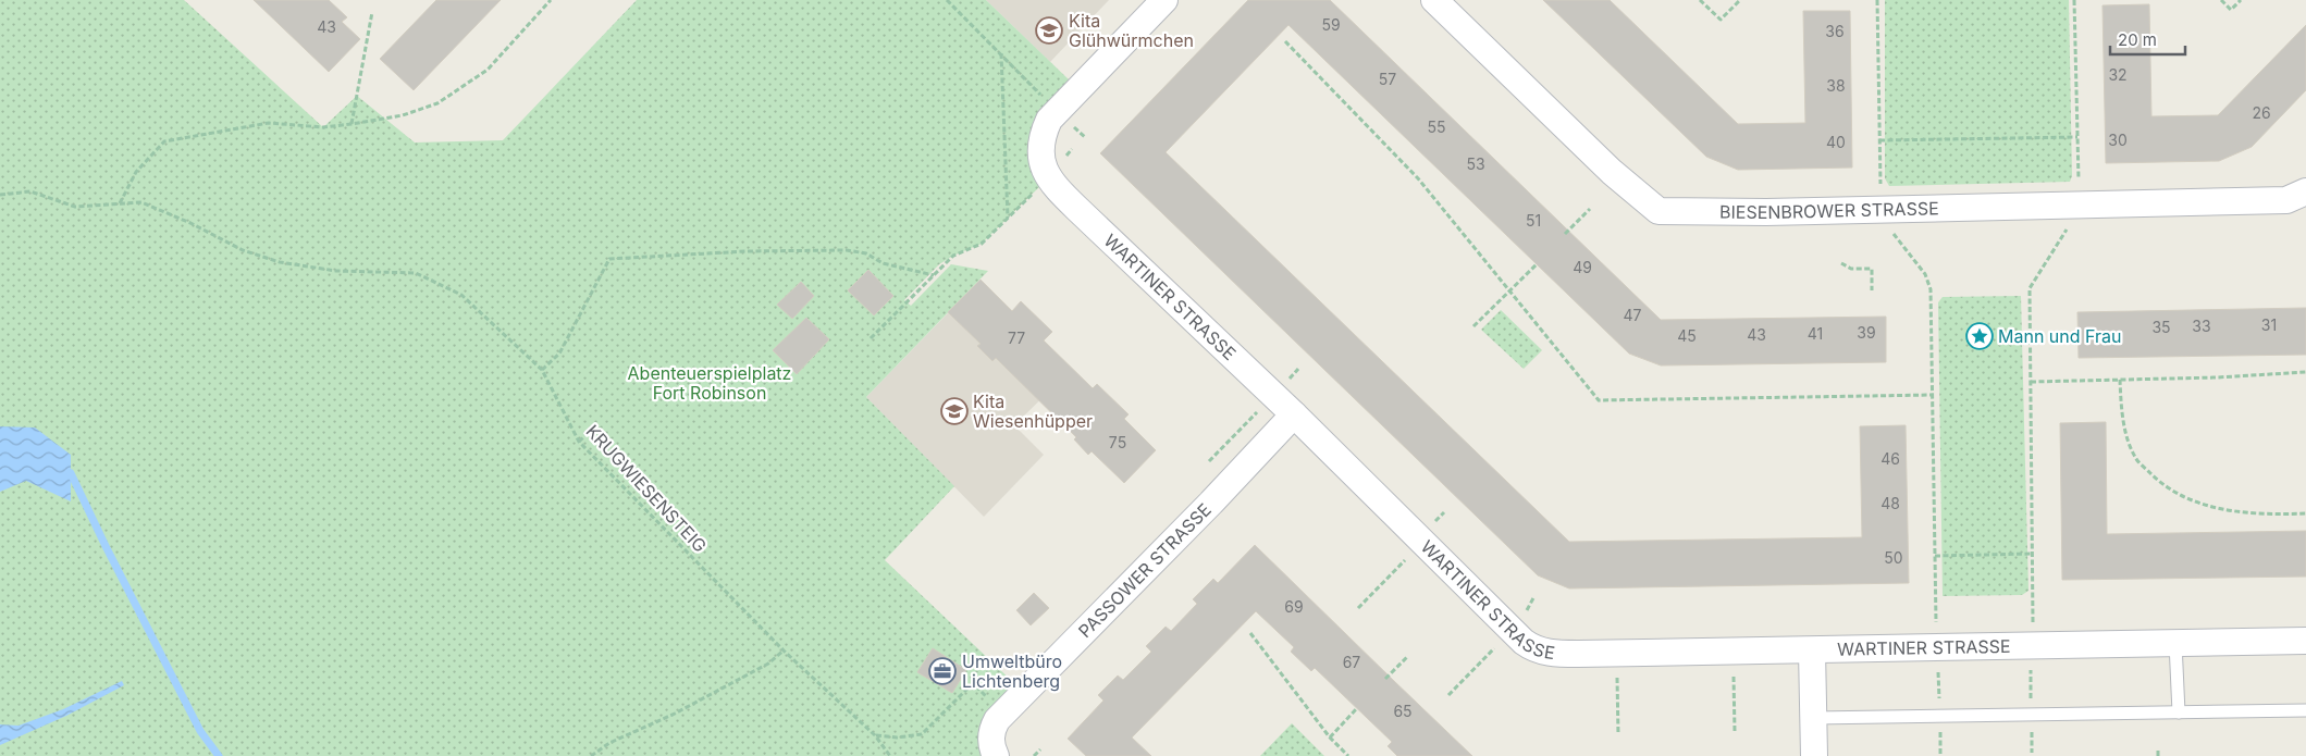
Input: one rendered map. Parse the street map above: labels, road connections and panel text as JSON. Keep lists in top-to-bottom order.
{
  "streets": {
    "street": ["BIESENBROWER STRASSE", "WARTINER STRASSE", "PASSOWER STRASSE"],
    "path": ["KRUGWIESENSTEIG"]
  },
  "crossings": [
    ["WARTINER STRASSE", "PASSOWER STRASSE"]
  ],
  "parks": ["Abenteuerspielplatz Fort Robinson"],
  "places": {
    "school or university": ["Kita Glühwürmchen", "Kita Wiesenhüpper"],
    "place": ["Mann und Frau"],
    "office": ["Umweltbüro Lichtenberg"]
  },
  "house_numbers": [
    "59",
    "43",
    "36",
    "32",
    "57",
    "38",
    "26",
    "55",
    "30",
    "40",
    "53",
    "51",
    "49",
    "47",
    "31",
    "33",
    "35",
    "39",
    "41",
    "43",
    "45",
    "77",
    "75",
    "46",
    "48",
    "50",
    "69",
    "67",
    "65"
  ],
  "scale_bar": "20 m"
}
